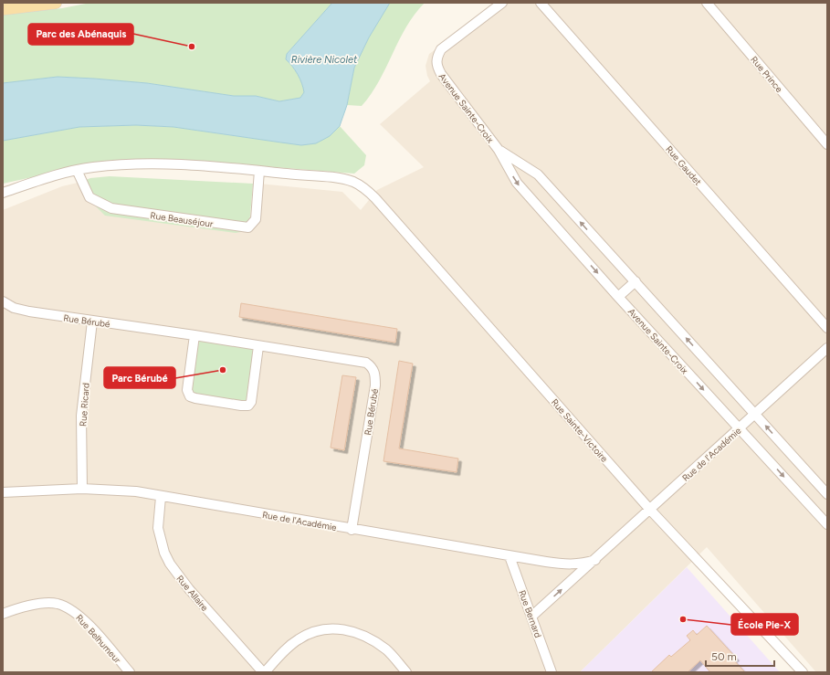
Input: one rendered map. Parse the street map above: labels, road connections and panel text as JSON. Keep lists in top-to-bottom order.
{
  "streets": {
    "street": [
      "Rue Prince",
      "Avenue Sainte-Croix",
      "Rue Gaudet",
      "Rue Beauséjour",
      "Rue Bérubé",
      "Rue Ricard",
      "Rue Sainte-Victoire",
      "Rue de l'Académie",
      "Rue Allaire",
      "Rue Bernard",
      "Rue Belhumeur"
    ]
  },
  "crossings": [
    ["Avenue Sainte-Croix", "Rue de l'Académie"],
    ["Rue Beauséjour", "Rue Sainte-Victoire"],
    ["Rue Bérubé", "Rue Ricard"],
    ["Rue Bérubé", "Rue de l'Académie"],
    ["Rue Ricard", "Rue de l'Académie"],
    ["Rue Sainte-Victoire", "Rue de l'Académie"],
    ["Rue de l'Académie", "Rue Allaire"],
    ["Rue de l'Académie", "Rue Bernard"]
  ],
  "water": ["Rivière Nicolet"],
  "places": ["Parc des Abénaquis", "Parc Bérubé", "École Pie-X"],
  "scale_bar": "50 m"
}
